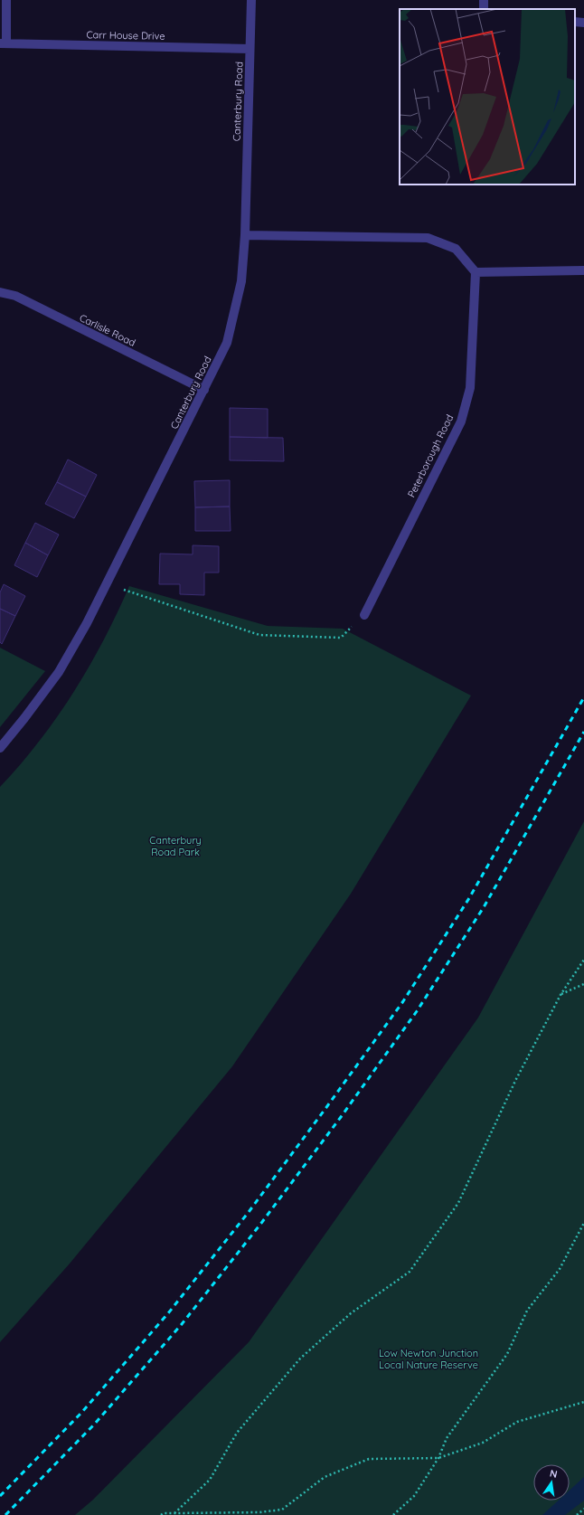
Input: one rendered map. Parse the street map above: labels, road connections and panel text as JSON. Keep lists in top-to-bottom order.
{
  "streets": {
    "street": [
      "Carr House Drive",
      "Canterbury Road",
      "Carlisle Road",
      "Peterborough Road"
    ]
  },
  "crossings": [
    ["Carr House Drive", "Canterbury Road"],
    ["Canterbury Road", "Carlisle Road"]
  ],
  "parks": ["Canterbury Road Park", "Low Newton Junction Local Nature Reserve"],
  "north": "top"
}
